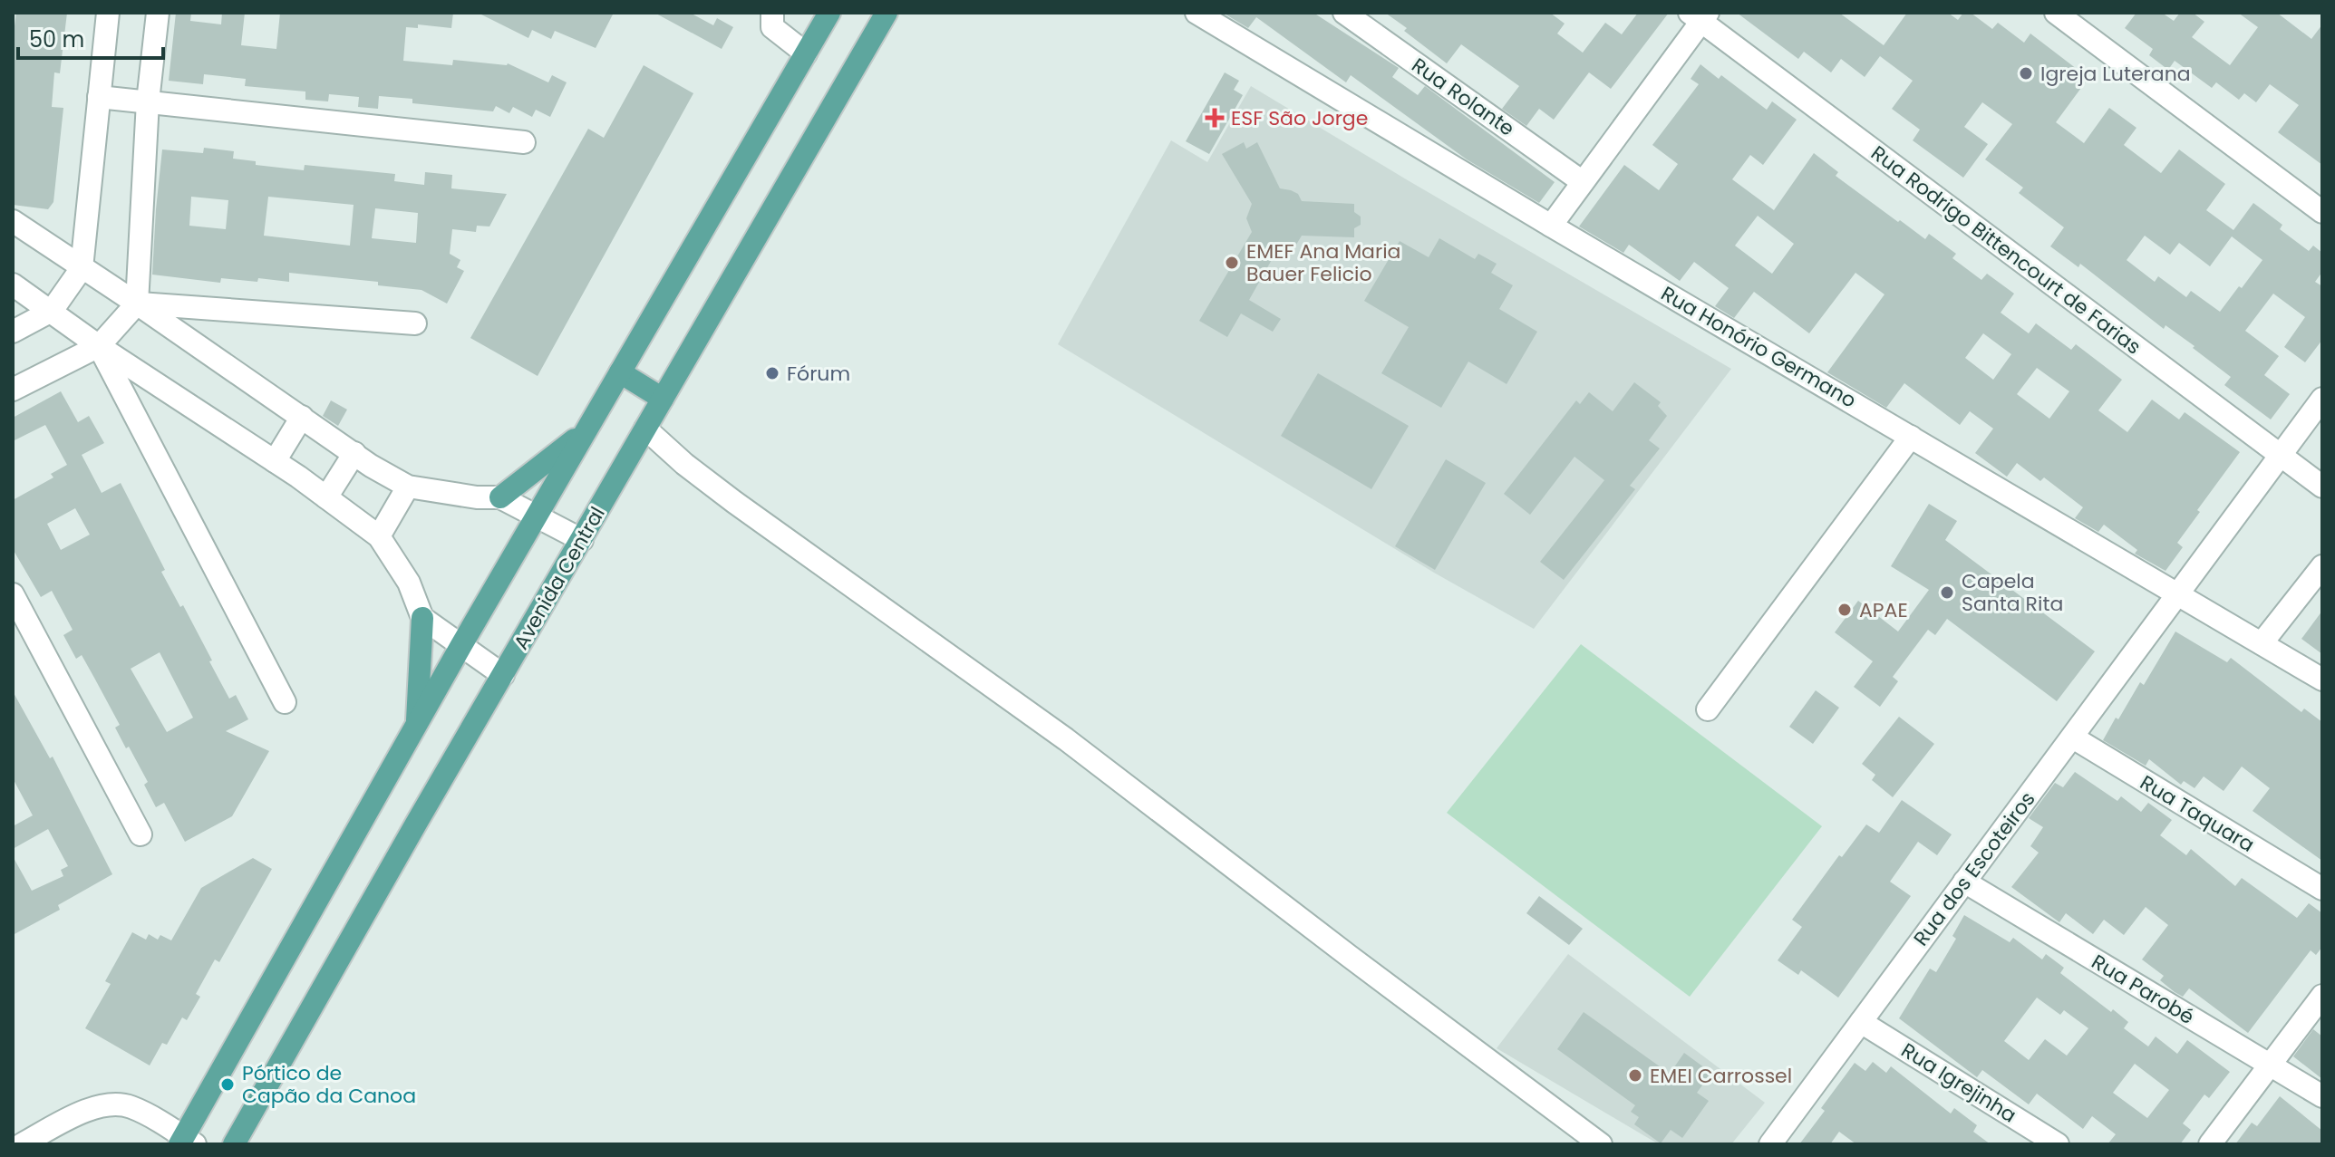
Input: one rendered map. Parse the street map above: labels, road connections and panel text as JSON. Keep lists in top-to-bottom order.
{
  "streets": {
    "main road": ["Avenida Central"],
    "street": [
      "Rua Rolante",
      "Rua Rodrigo Bittencourt de Farias",
      "Rua Honório Germano",
      "Rua Taquara",
      "Rua dos Escoteiros",
      "Rua Parobé",
      "Rua Igrejinha"
    ]
  },
  "crossings": [
    ["Rua Rodrigo Bittencourt de Farias", "Rua dos Escoteiros"],
    ["Rua Honório Germano", "Rua dos Escoteiros"],
    ["Rua Taquara", "Rua dos Escoteiros"],
    ["Rua dos Escoteiros", "Rua Parobé"],
    ["Rua dos Escoteiros", "Rua Igrejinha"]
  ],
  "places": {
    "other": [
      "Igreja Luterana",
      "EMEF Ana Maria Bauer Felicio",
      "Fórum",
      "Capela Santa Rita",
      "APAE",
      "EMEI Carrossel",
      "Pórtico de Capão da Canoa"
    ],
    "health": ["ESF São Jorge"]
  },
  "scale_bar": "50 m"
}
